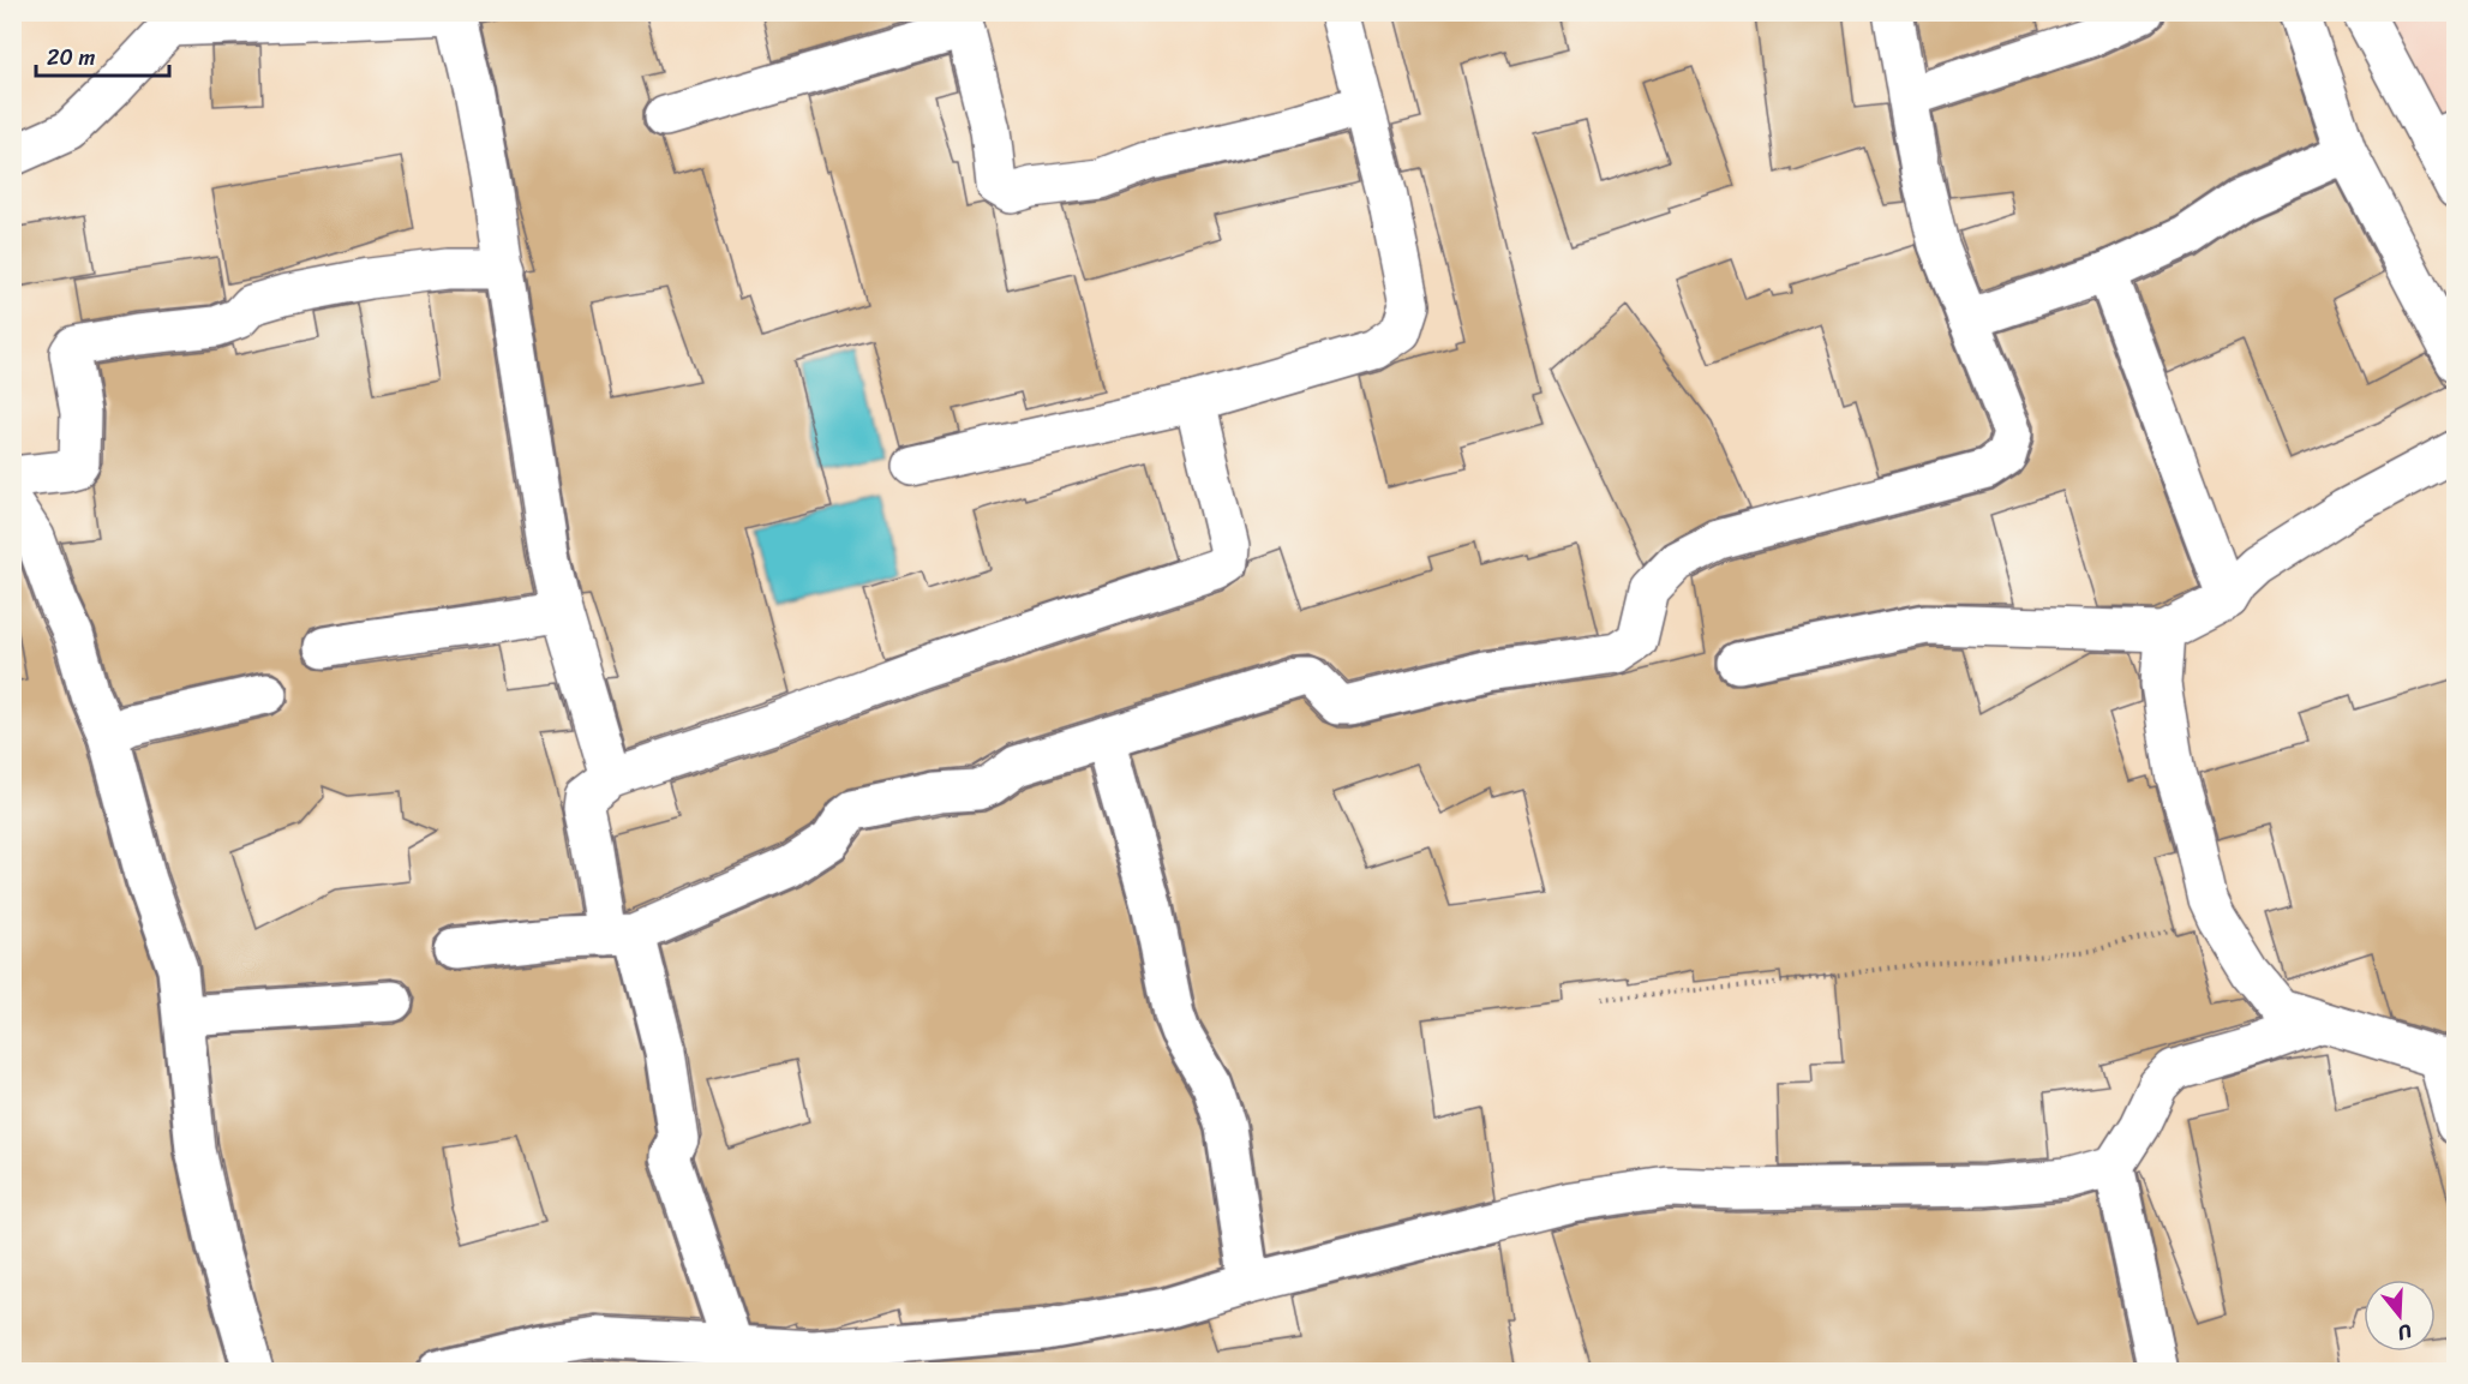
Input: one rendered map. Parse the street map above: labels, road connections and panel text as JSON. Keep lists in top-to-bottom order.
{
  "scale_bar": "20 m",
  "north": "bottom"
}
